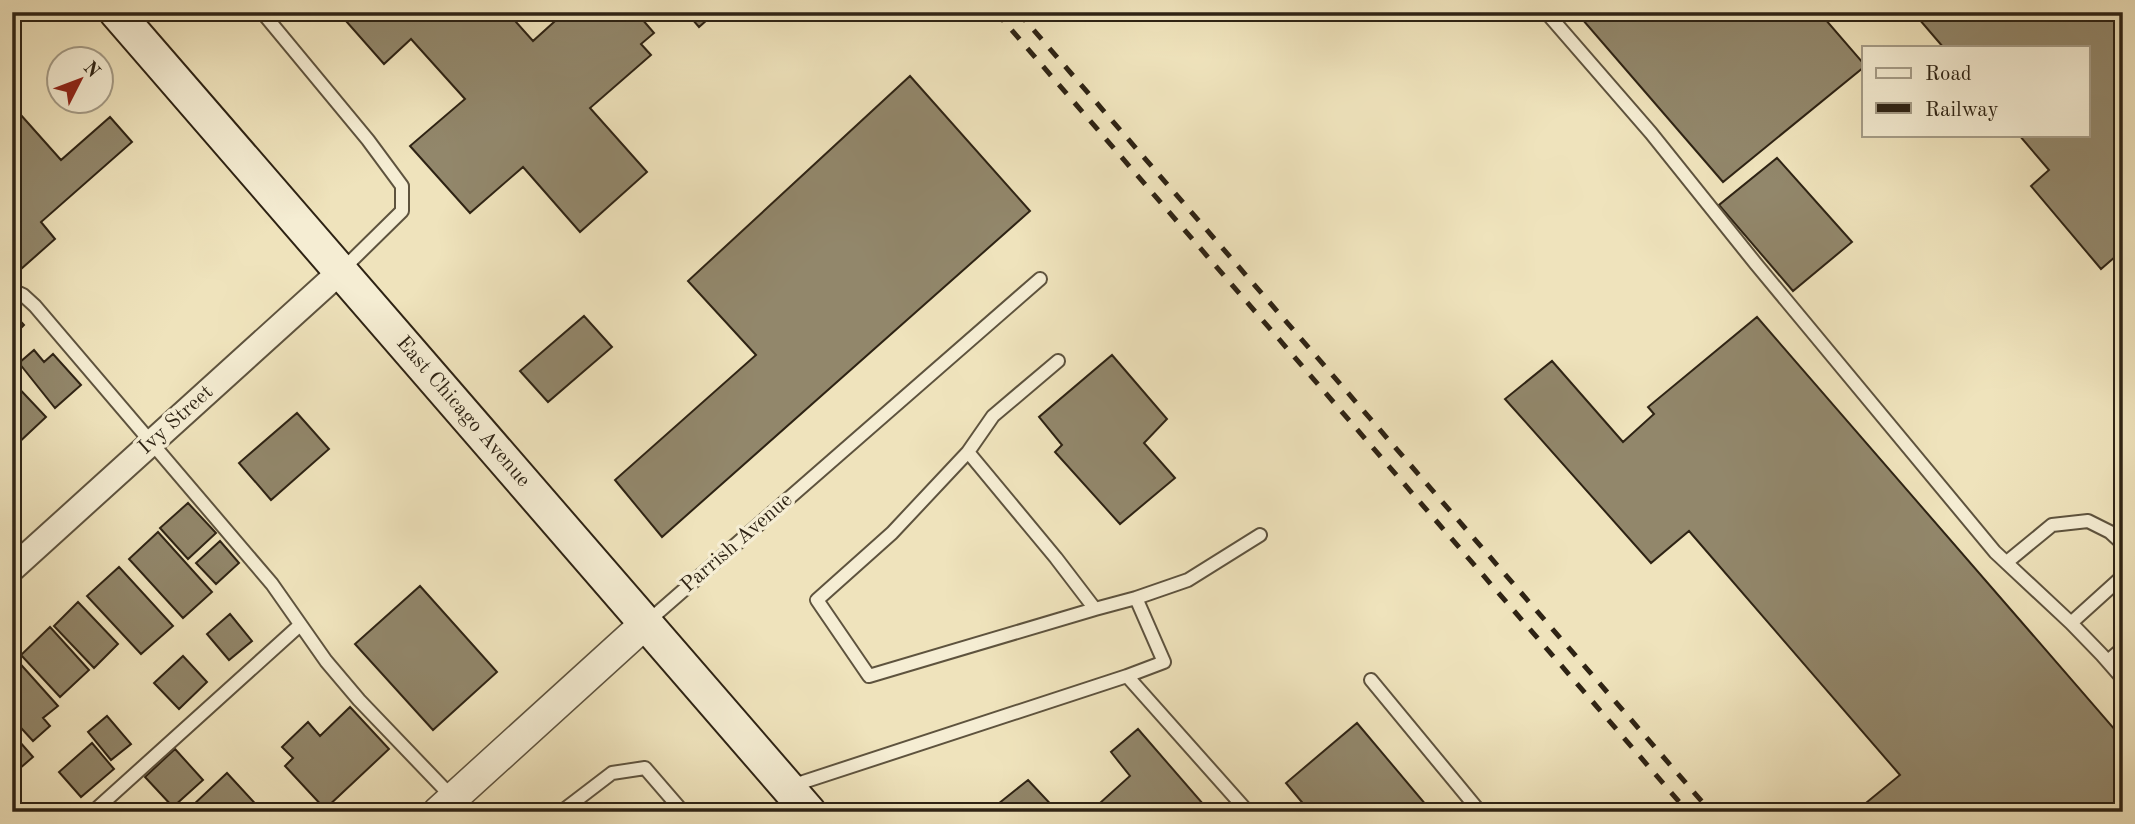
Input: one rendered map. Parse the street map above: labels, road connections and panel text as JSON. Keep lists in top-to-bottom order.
{
  "streets": {
    "main road": ["East Chicago Avenue"],
    "street": ["Ivy Street", "Parrish Avenue"]
  },
  "crossings": [
    ["East Chicago Avenue", "Ivy Street"],
    ["East Chicago Avenue", "Parrish Avenue"]
  ],
  "legend": ["Road", "Railway"],
  "north": "top right"
}
